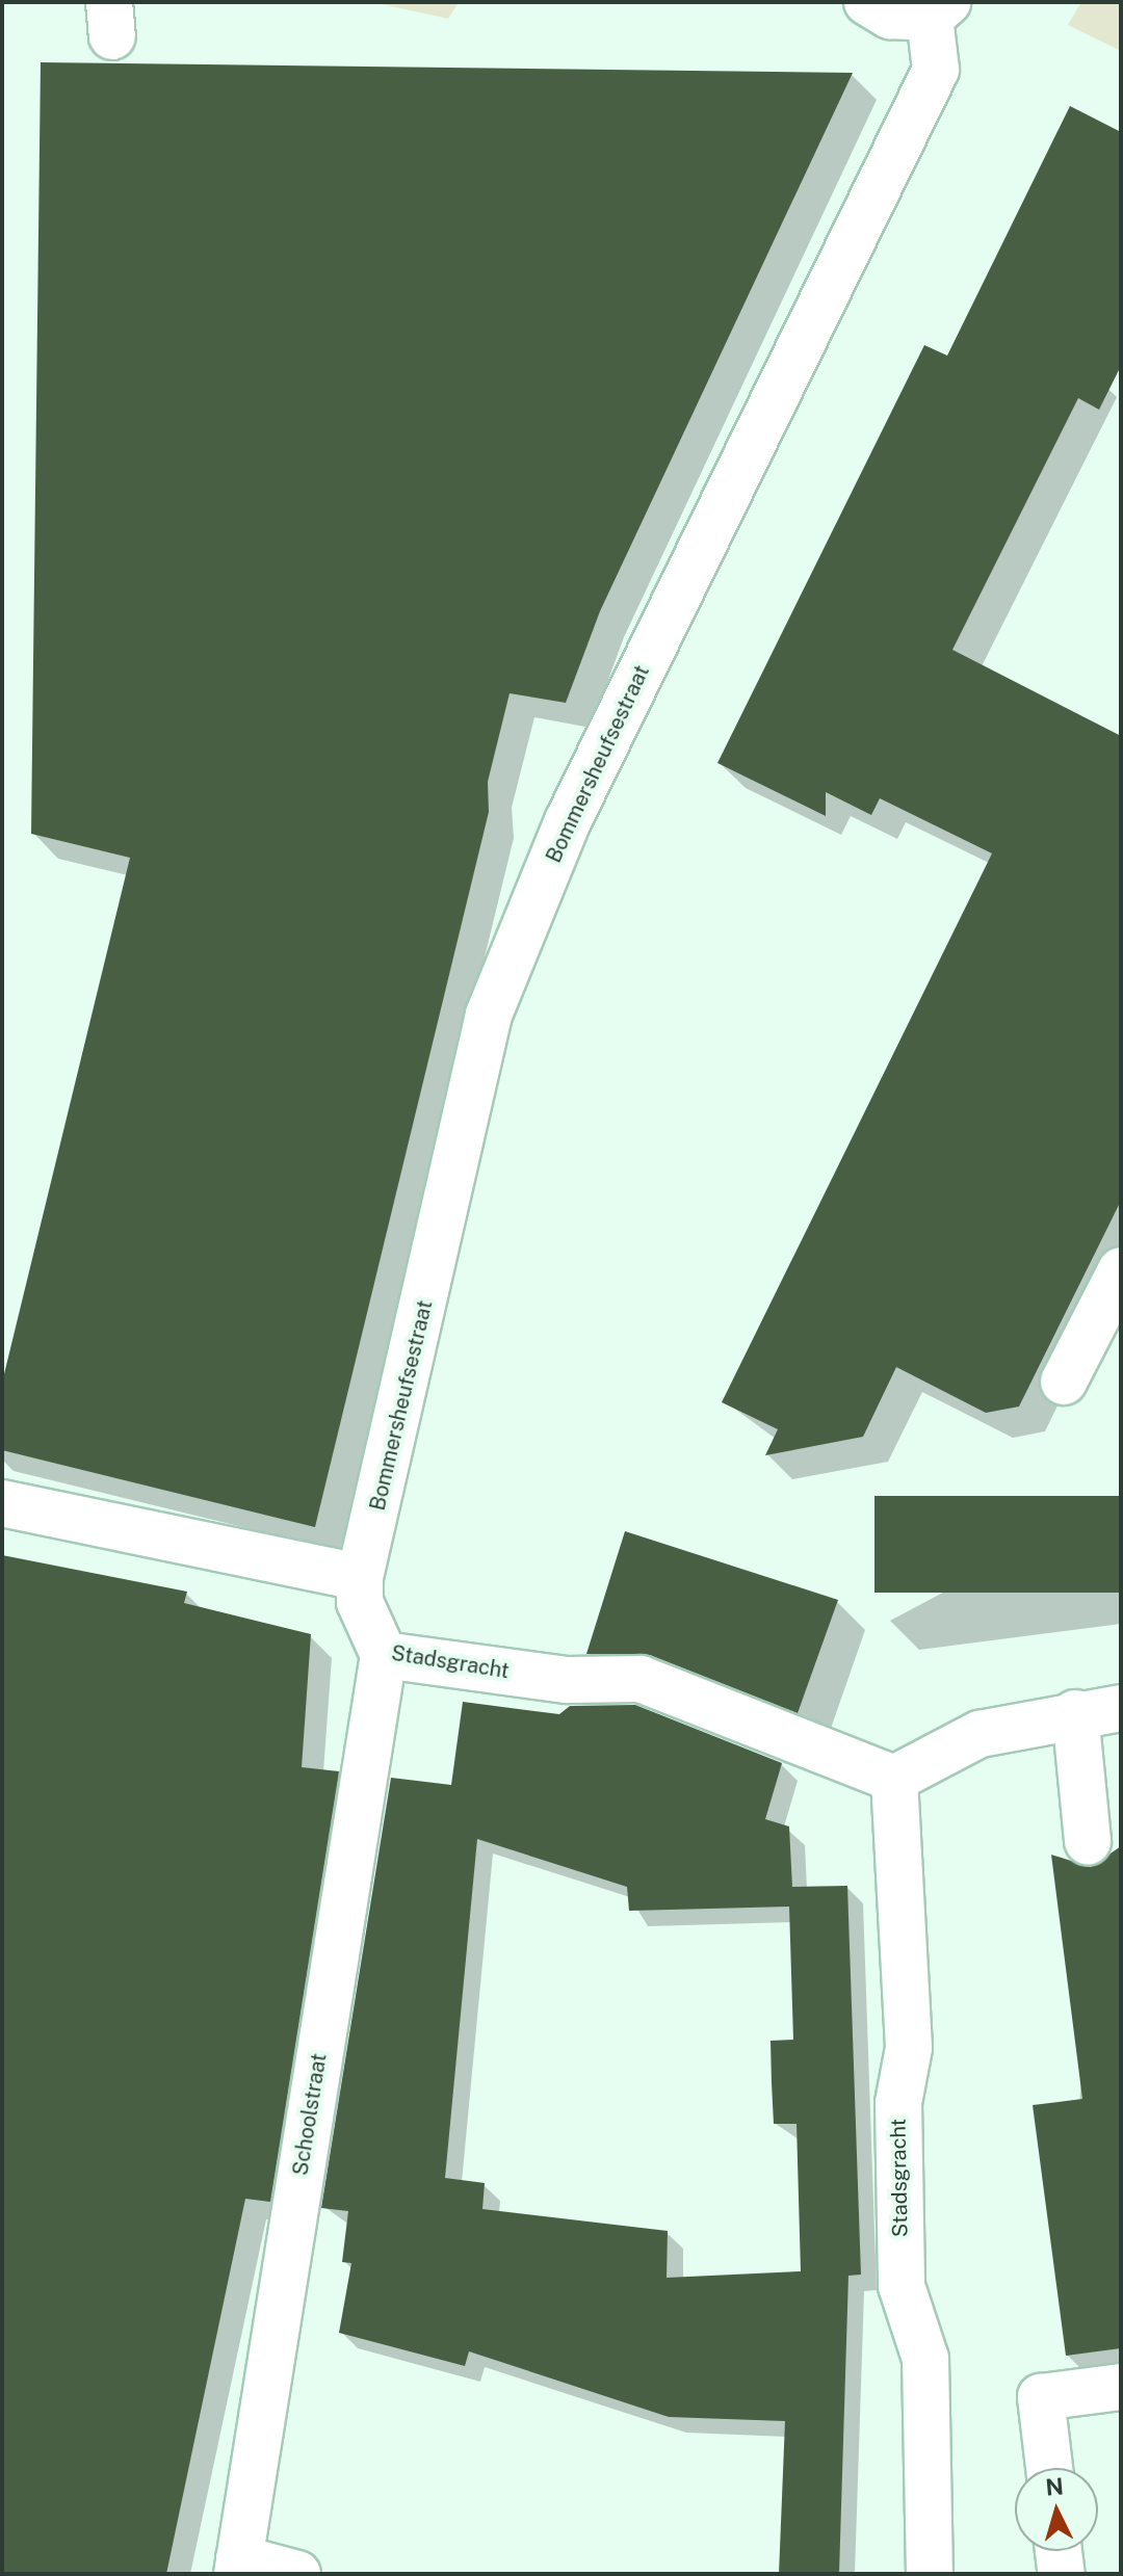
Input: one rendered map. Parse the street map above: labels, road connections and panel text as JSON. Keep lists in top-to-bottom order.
{
  "streets": {
    "street": ["Bommersheufsestraat", "Stadsgracht", "Schoolstraat"]
  },
  "crossings": [
    ["Bommersheufsestraat", "Stadsgracht"],
    ["Stadsgracht", "Schoolstraat"]
  ],
  "north": "top"
}
